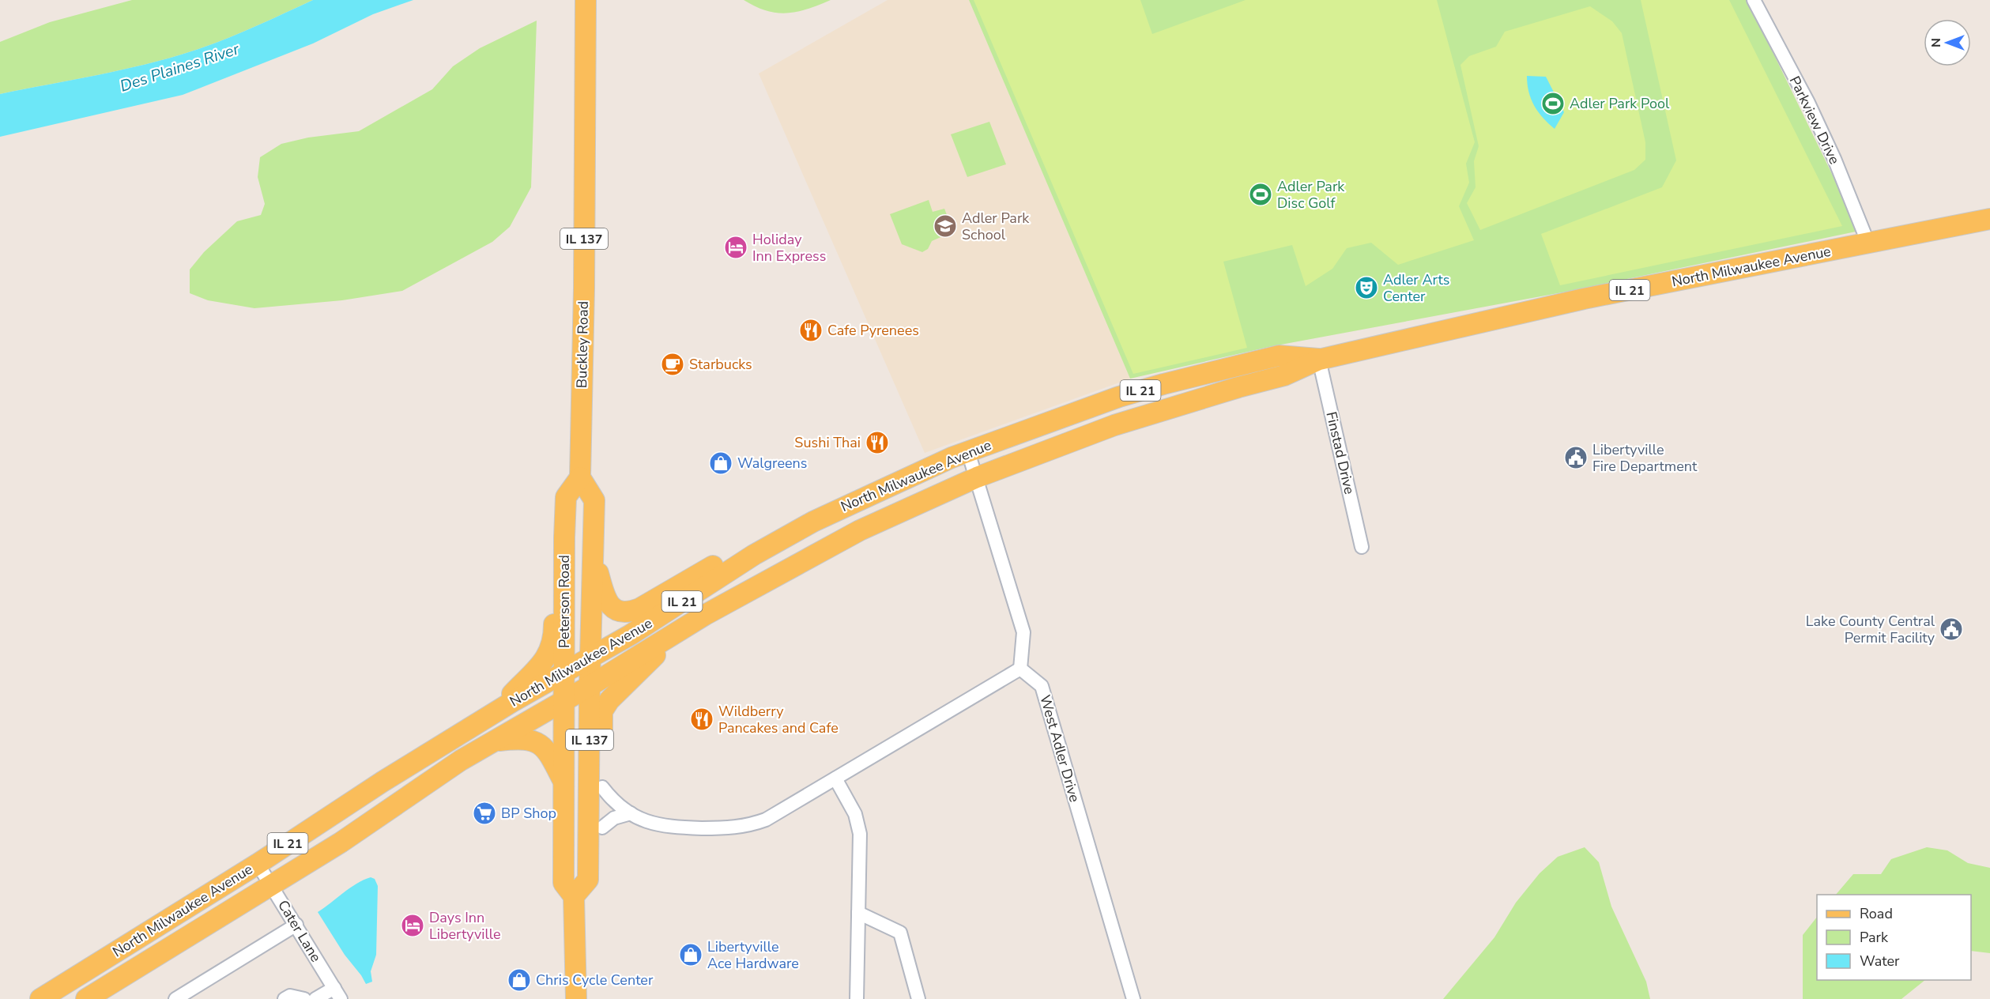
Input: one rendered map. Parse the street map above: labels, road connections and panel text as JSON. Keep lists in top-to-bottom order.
{
  "streets": {
    "main road": [
      "IL 137",
      "North Milwaukee Avenue",
      "IL 21",
      "Buckley Road",
      "Peterson Road"
    ],
    "street": [
      "Parkview Drive",
      "Finstad Drive",
      "West Adler Drive",
      "Cater Lane"
    ]
  },
  "crossings": [
    ["Parkview Drive", "North Milwaukee Avenue"],
    ["IL 137", "North Milwaukee Avenue"],
    ["IL 137", "Buckley Road"],
    ["IL 137", "Peterson Road"],
    ["North Milwaukee Avenue", "Finstad Drive"],
    ["North Milwaukee Avenue", "Peterson Road"],
    ["North Milwaukee Avenue", "Cater Lane"],
    ["Buckley Road", "Peterson Road"]
  ],
  "water": ["Des Plaines River"],
  "places": {
    "sports": ["Adler Park Pool", "Adler Park Disc Golf"],
    "school or university": ["Adler Park School"],
    "hotel": ["Holiday Inn Express", "Days Inn Libertyville"],
    "theatre": ["Adler Arts Center"],
    "restaurant": ["Cafe Pyrenees", "Sushi Thai", "Wildberry Pancakes and Cafe"],
    "cafe": ["Starbucks"],
    "public building": ["Libertyville Fire Department", "Lake County Central Permit Facility"],
    "shop": ["Walgreens", "Libertyville Ace Hardware", "Chris Cycle Center"],
    "supermarket": ["BP Shop"]
  },
  "legend": ["Road", "Park", "Water"],
  "north": "left"
}
